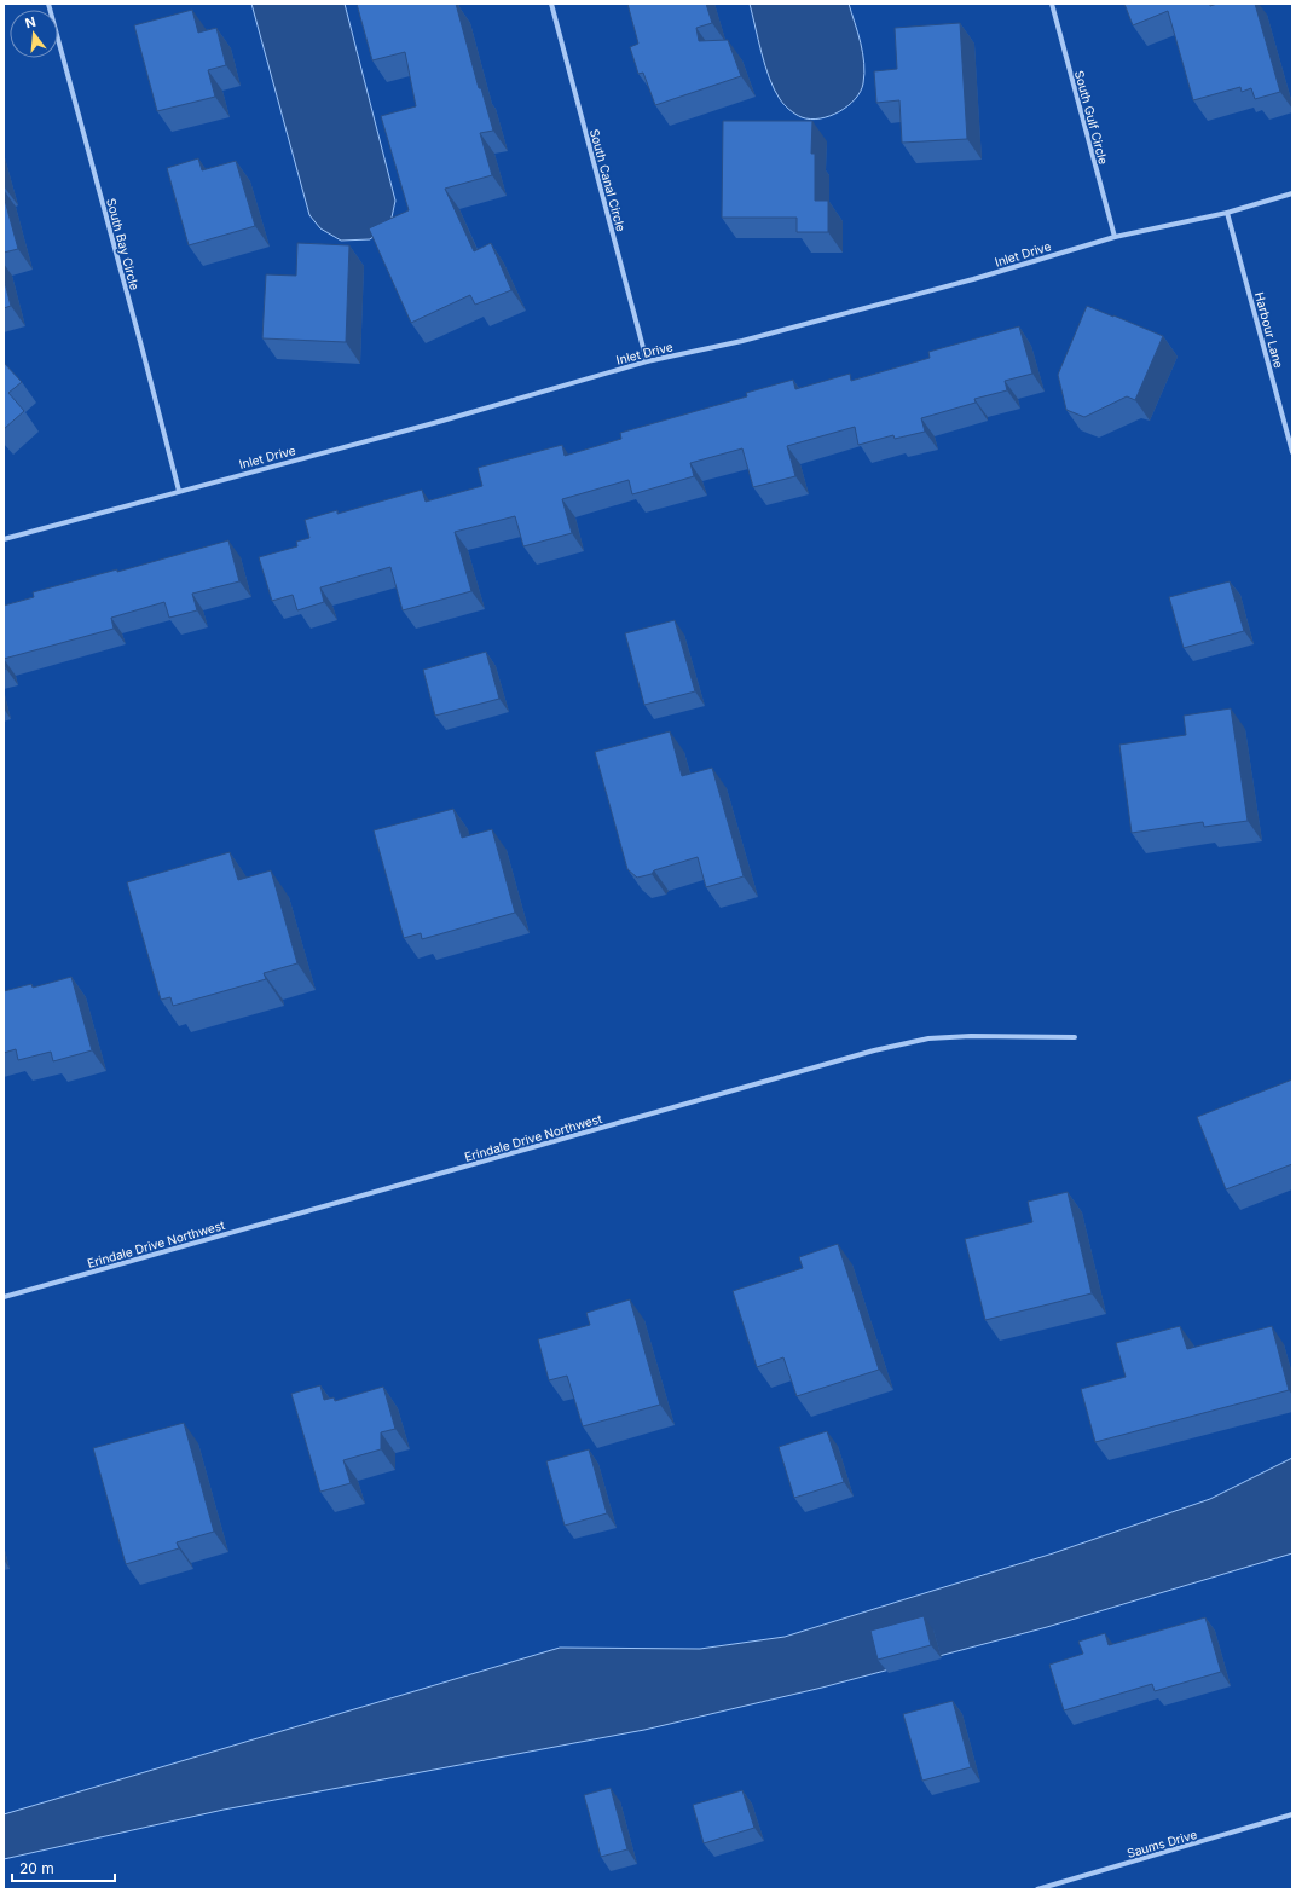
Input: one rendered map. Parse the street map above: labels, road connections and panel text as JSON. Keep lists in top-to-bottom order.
{
  "streets": {
    "street": [
      "South Gulf Circle",
      "South Canal Circle",
      "South Bay Circle",
      "Inlet Drive",
      "Harbour Lane",
      "Erindale Drive Northwest",
      "Saums Drive"
    ]
  },
  "crossings": [
    ["South Gulf Circle", "Inlet Drive"],
    ["South Canal Circle", "Inlet Drive"],
    ["South Bay Circle", "Inlet Drive"],
    ["Inlet Drive", "Harbour Lane"]
  ],
  "scale_bar": "20 m",
  "north": "top"
}
